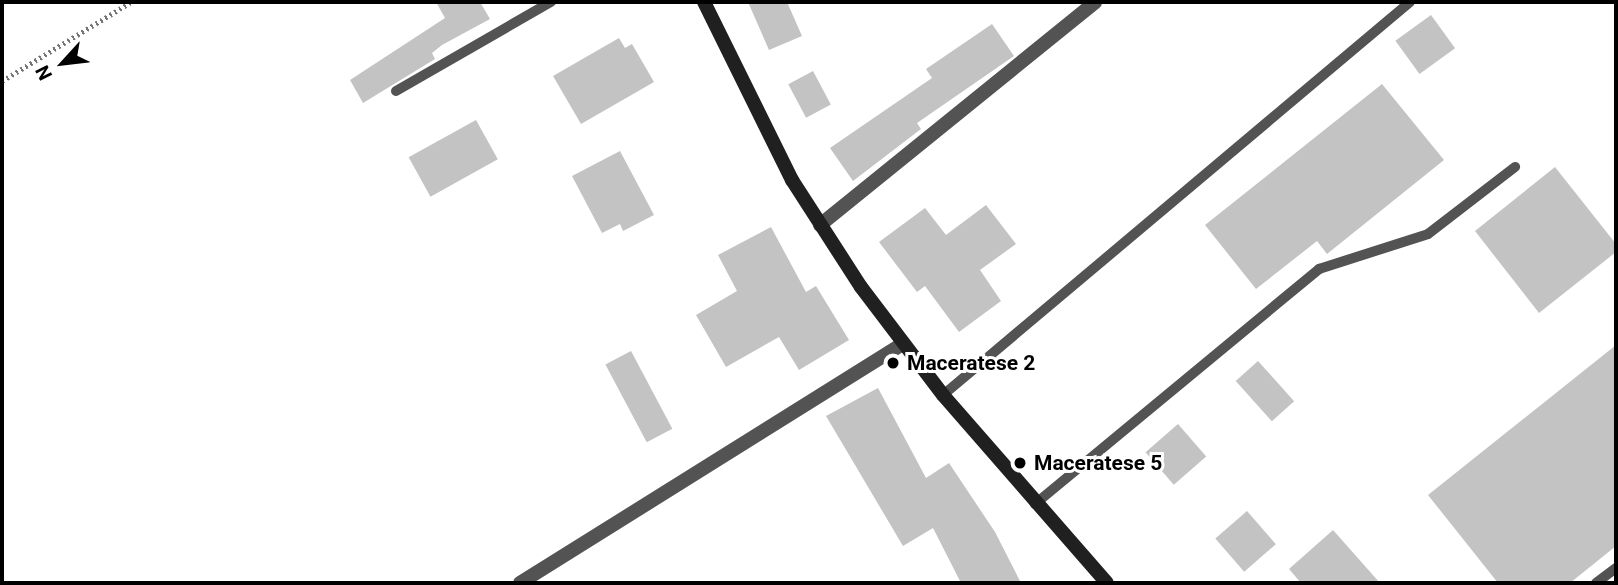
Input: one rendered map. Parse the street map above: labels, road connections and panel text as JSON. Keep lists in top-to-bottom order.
{
  "places": ["Maceratese 2", "Maceratese 5"],
  "north": "bottom left"
}
